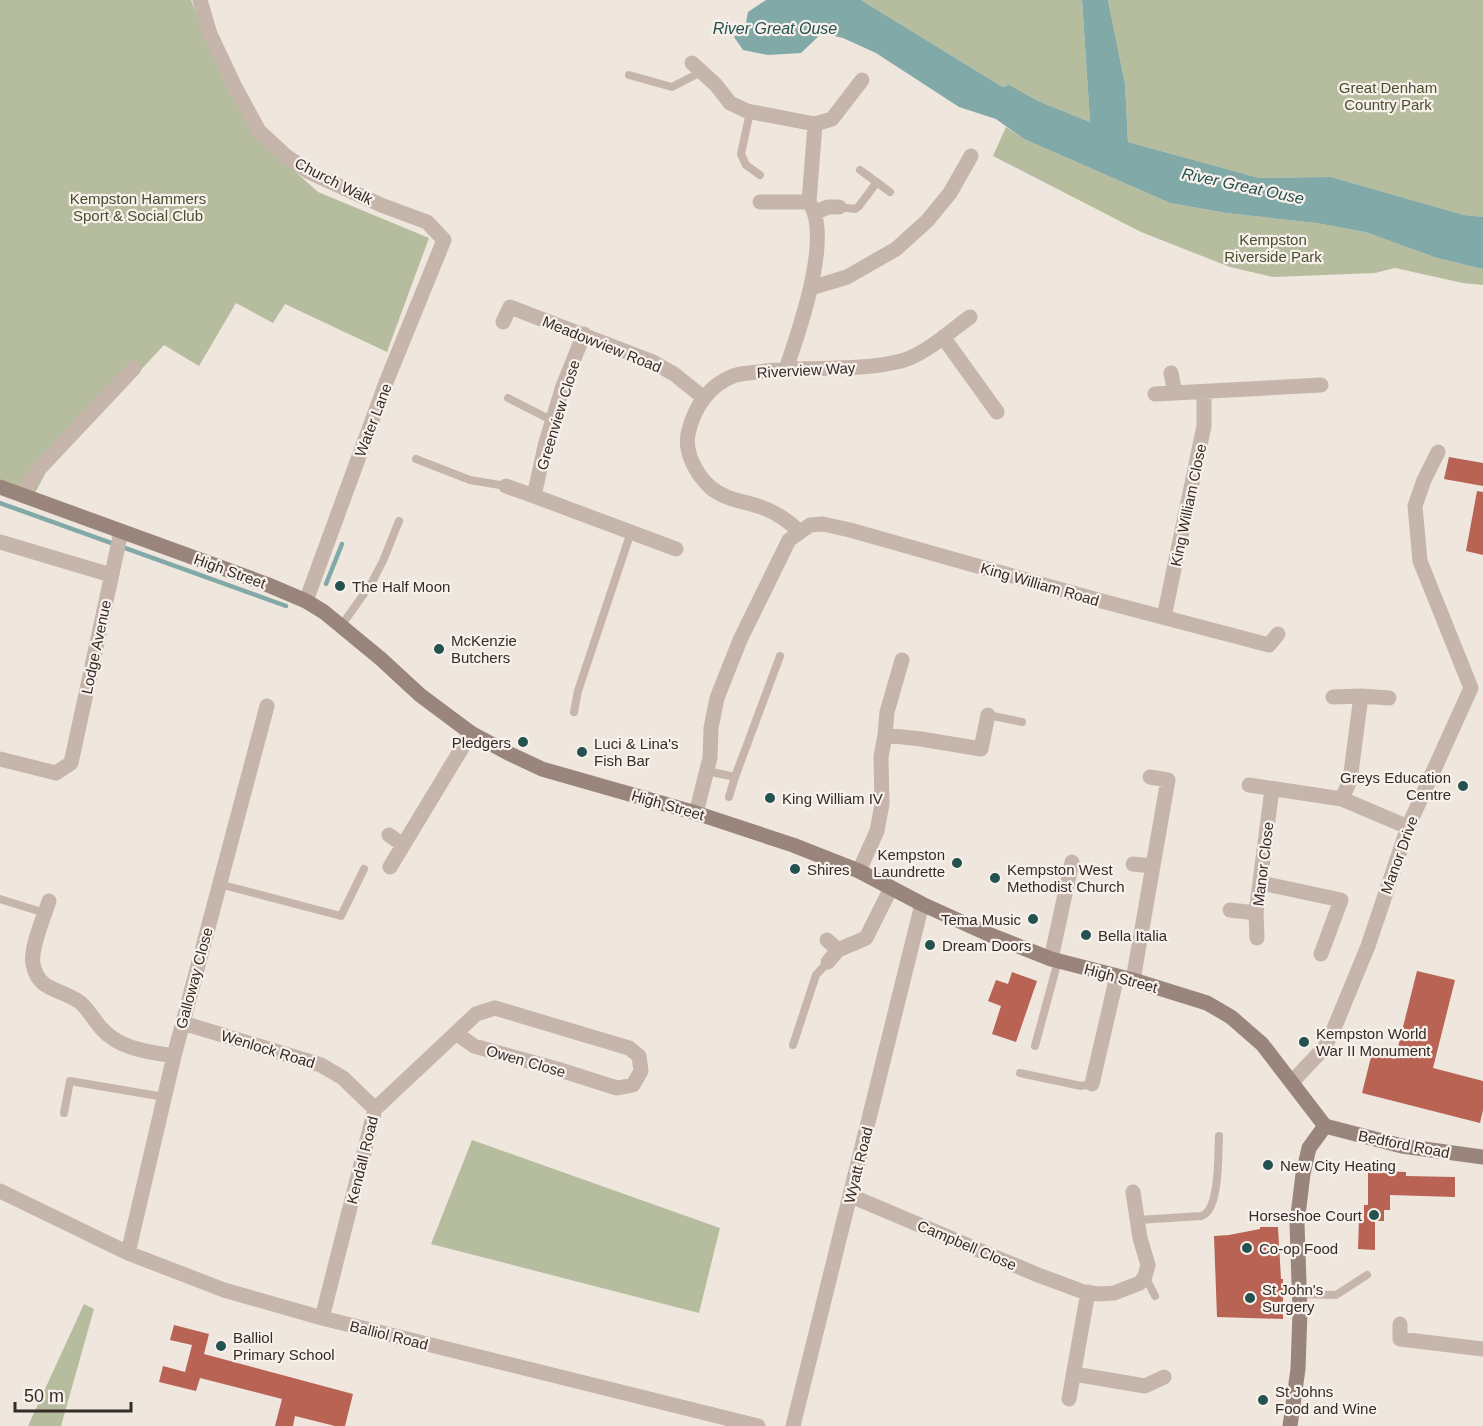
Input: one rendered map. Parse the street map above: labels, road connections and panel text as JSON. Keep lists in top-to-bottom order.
{
  "streets": {
    "main road": ["High Street", "Bedford Road"],
    "street": [
      "Church Walk",
      "Meadowview Road",
      "Riverview Way",
      "Greenview Close",
      "Water Lane",
      "King William Close",
      "King William Road",
      "Lodge Avenue",
      "Manor Drive",
      "Manor Close",
      "Galloway Close",
      "Wenlock Road",
      "Owen Close",
      "Kendall Road",
      "Wyatt Road",
      "Campbell Close",
      "Balliol Road"
    ]
  },
  "crossings": [
    ["Church Walk", "Water Lane"],
    ["Meadowview Road", "Riverview Way"],
    ["Meadowview Road", "Greenview Close"],
    ["Riverview Way", "King William Road"],
    ["Water Lane", "High Street"],
    ["King William Close", "King William Road"],
    ["High Street", "Lodge Avenue"],
    ["High Street", "Manor Drive"],
    ["High Street", "Bedford Road"],
    ["High Street", "Wyatt Road"],
    ["Galloway Close", "Wenlock Road"],
    ["Galloway Close", "Balliol Road"],
    ["Wenlock Road", "Kendall Road"],
    ["Owen Close", "Kendall Road"],
    ["Kendall Road", "Balliol Road"],
    ["Wyatt Road", "Campbell Close"]
  ],
  "water": ["River Great Ouse"],
  "parks": ["Great Denham Country Park", "Kempston Hammers Sport & Social Club", "Kempston Riverside Park"],
  "places": [
    "The Half Moon",
    "McKenzie Butchers",
    "Pledgers",
    "Luci & Lina's Fish Bar",
    "Greys Education Centre",
    "King William IV",
    "Kempston Laundrette",
    "Shires",
    "Kempston West Methodist Church",
    "Tema Music",
    "Bella Italia",
    "Dream Doors",
    "Kempston World War II Monument",
    "New City Heating",
    "Horseshoe Court",
    "Co-op Food",
    "St John's Surgery",
    "Balliol Primary School",
    "St Johns Food and Wine"
  ],
  "scale_bar": "50 m"
}
